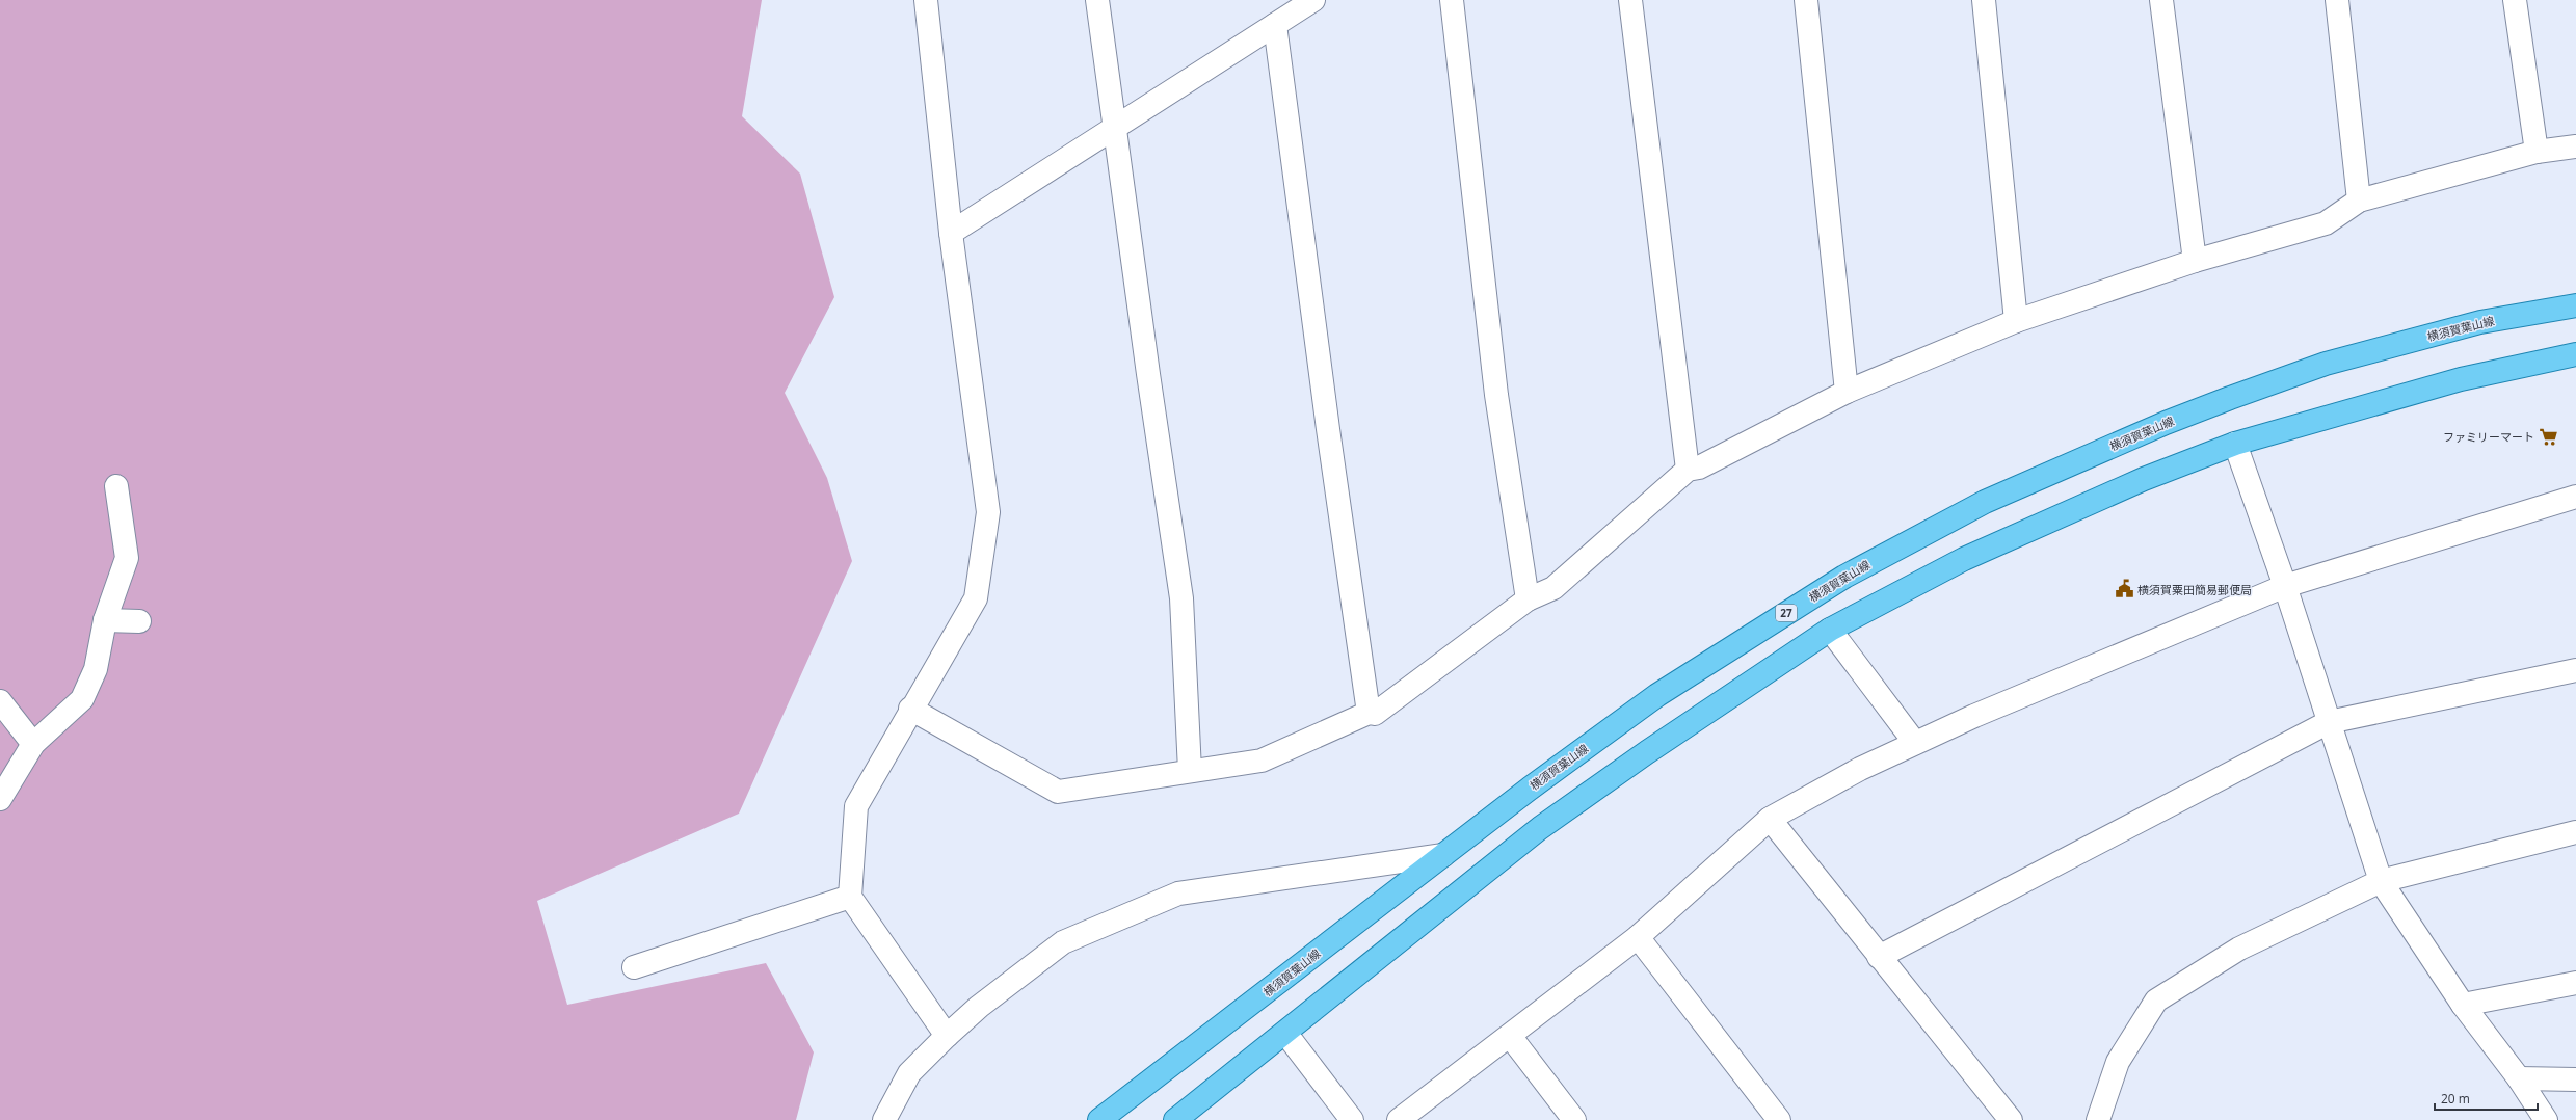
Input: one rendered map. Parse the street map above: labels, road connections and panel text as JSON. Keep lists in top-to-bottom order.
{
  "streets": {
    "main road": ["横須賀葉山線", "27"]
  },
  "places": {
    "supermarket": ["ファミリーマート"],
    "public building": ["横須賀粟田簡易郵便局"]
  },
  "scale_bar": "20 m"
}
